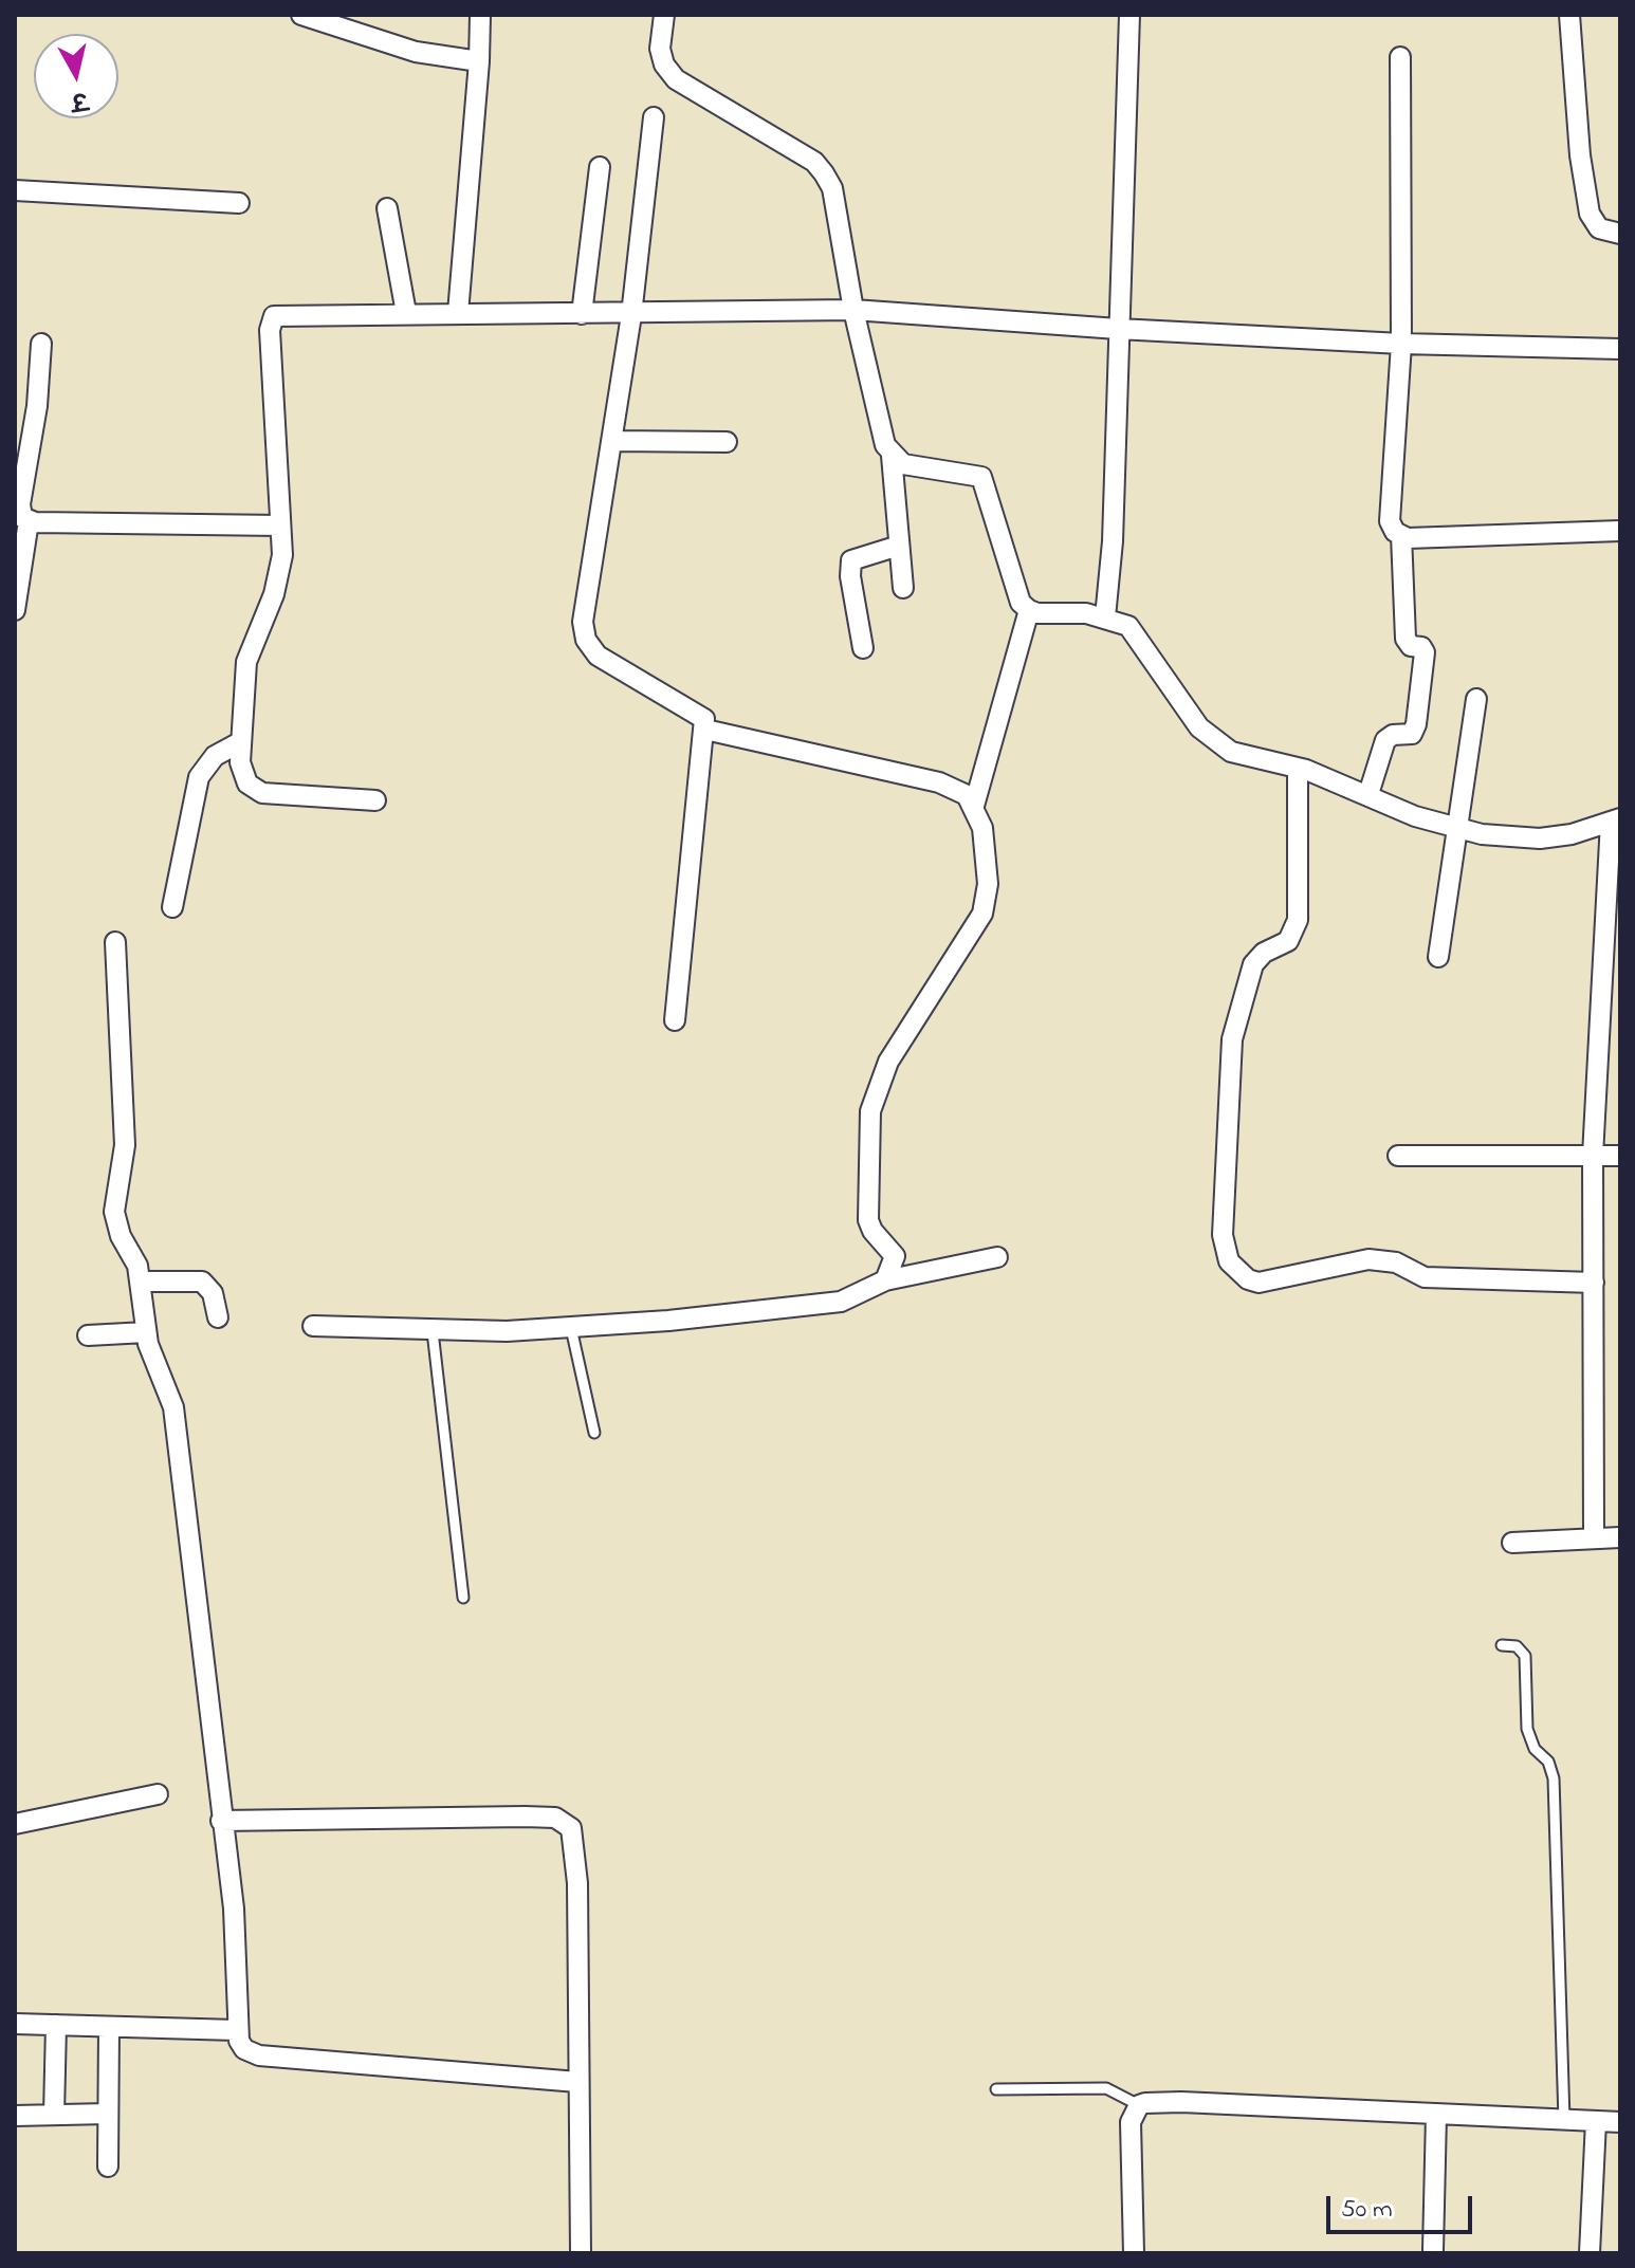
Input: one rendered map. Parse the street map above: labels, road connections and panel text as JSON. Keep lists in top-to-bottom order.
{
  "scale_bar": "50 m",
  "north": "bottom"
}
